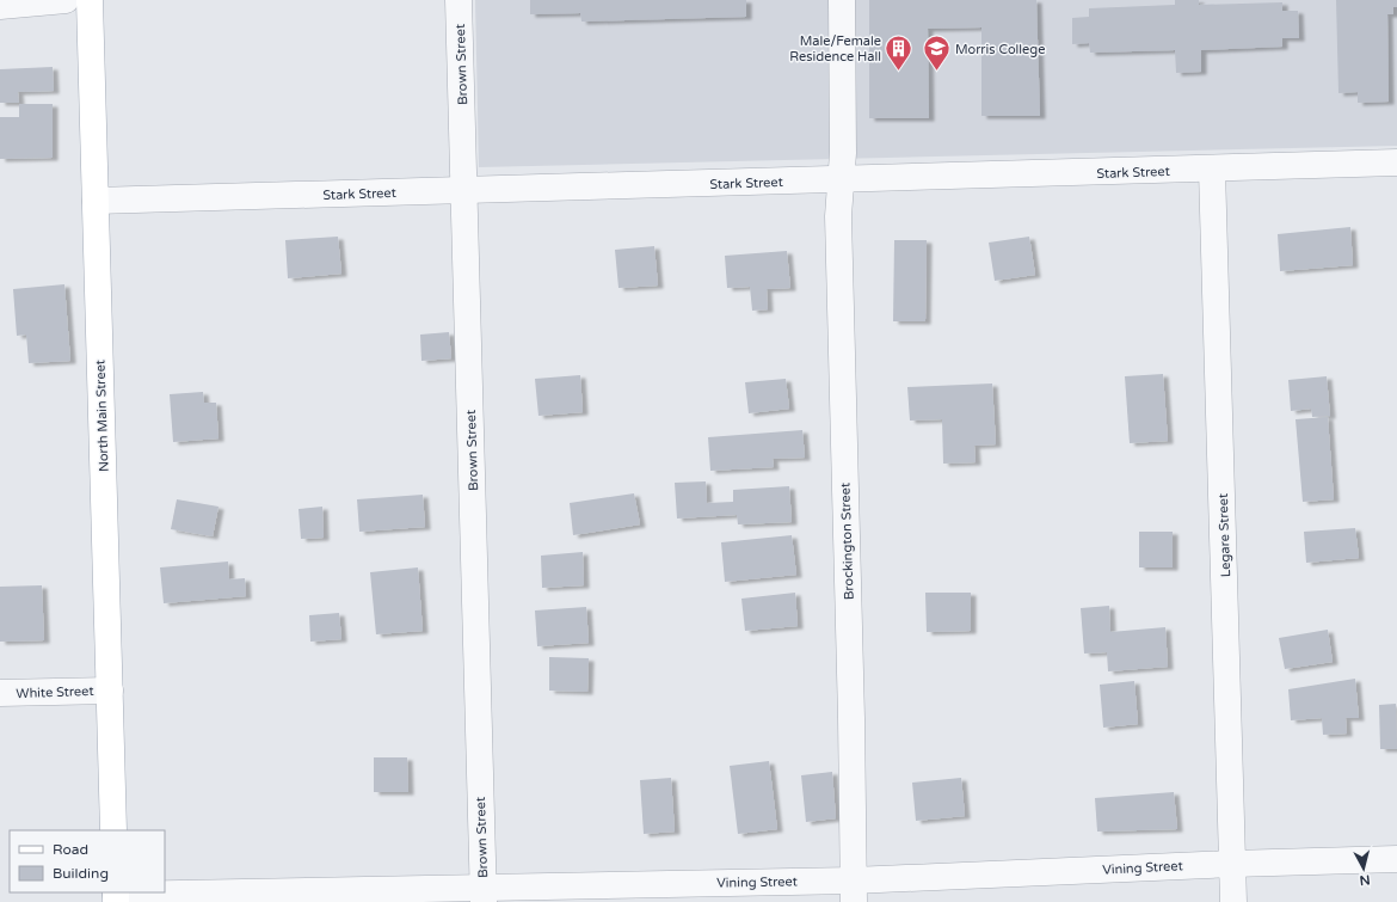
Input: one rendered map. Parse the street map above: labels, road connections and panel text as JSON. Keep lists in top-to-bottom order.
{
  "streets": {
    "main road": ["North Main Street"],
    "street": [
      "Brown Street",
      "Stark Street",
      "Legare Street",
      "Brockington Street",
      "White Street",
      "Vining Street"
    ]
  },
  "crossings": [
    ["Brown Street", "Stark Street"],
    ["Brown Street", "Vining Street"],
    ["Stark Street", "North Main Street"],
    ["Stark Street", "Legare Street"],
    ["Stark Street", "Brockington Street"],
    ["North Main Street", "White Street"],
    ["Legare Street", "Vining Street"],
    ["Brockington Street", "Vining Street"]
  ],
  "places": {
    "building": ["Male/Female Residence Hall"],
    "school or university": ["Morris College"]
  },
  "legend": ["Road", "Building"],
  "north": "bottom"
}
